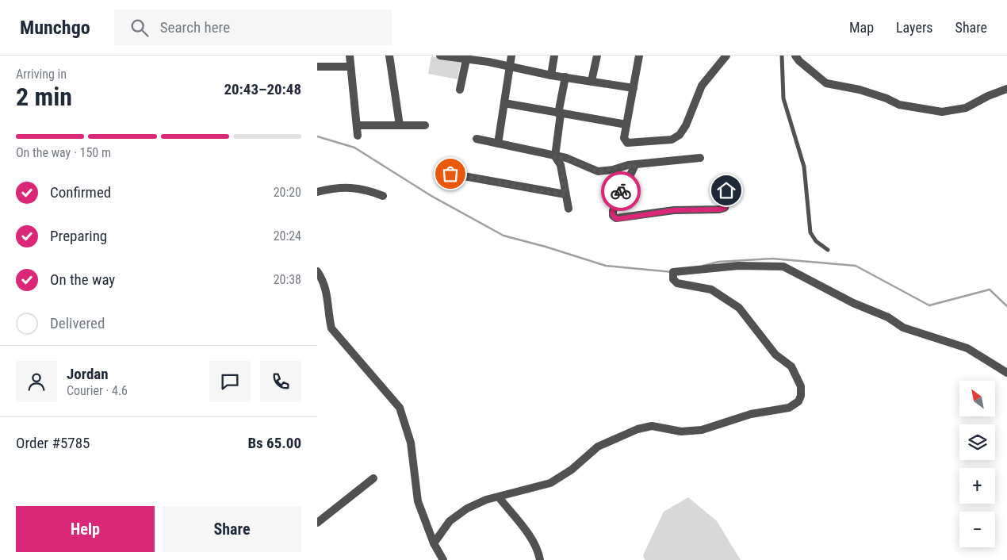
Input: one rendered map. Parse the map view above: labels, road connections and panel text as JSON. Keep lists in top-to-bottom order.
{
  "north": "top left",
  "page": {
    "header": "Munchgo",
    "search": "Search here",
    "nav": ["Map", "Layers", "Share"],
    "heading": ["2 min", "Arriving in", "20:43–20:48"],
    "panel": [
      "Jordan",
      "Courier · 4.6",
      "Order #5785",
      "Bs 65.00"
    ],
    "bar": "On the way · 150 m",
    "list": [
      ["Confirmed", "20:20"],
      ["Preparing", "20:24"],
      ["On the way", "20:38"],
      "Delivered"
    ],
    "map_buttons": ["+", "−"],
    "buttons": ["Help", "Share"]
  }
}
